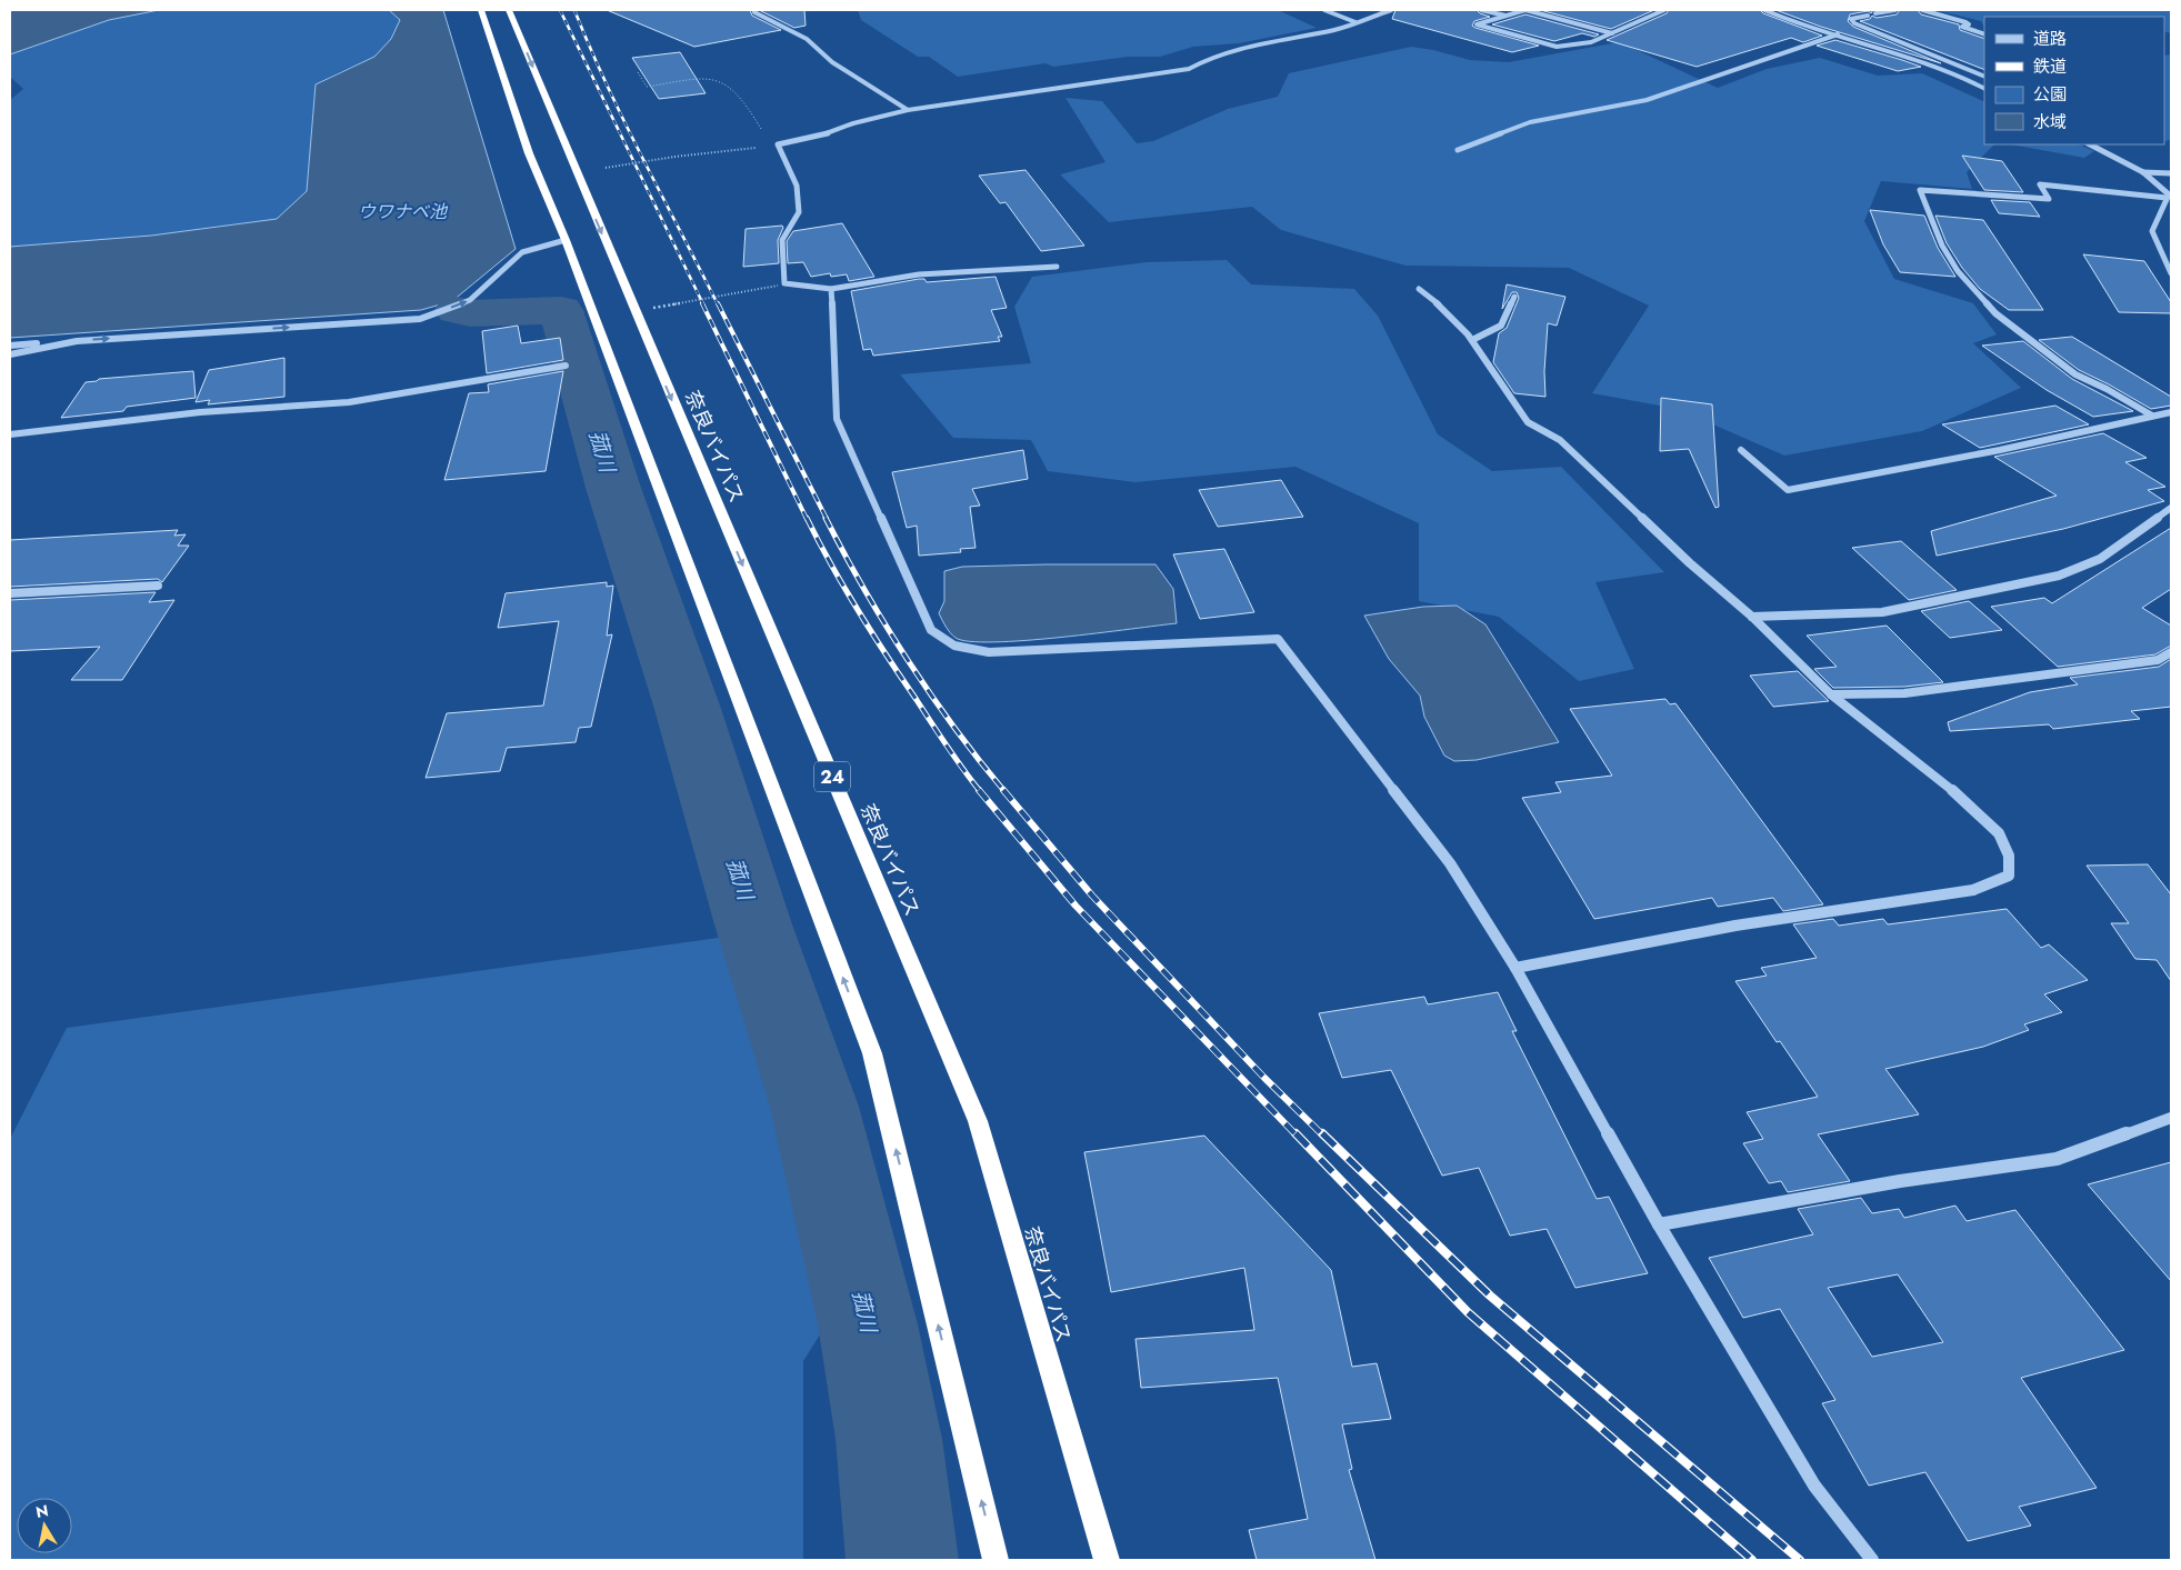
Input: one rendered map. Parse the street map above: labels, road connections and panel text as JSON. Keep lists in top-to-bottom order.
{
  "streets": {
    "highway": ["奈良バイパス", "24"]
  },
  "water": ["ウワナベ池", "菰川"],
  "legend": [
    "道路",
    "鉄道",
    "公園",
    "水域"
  ],
  "north": "top"
}
